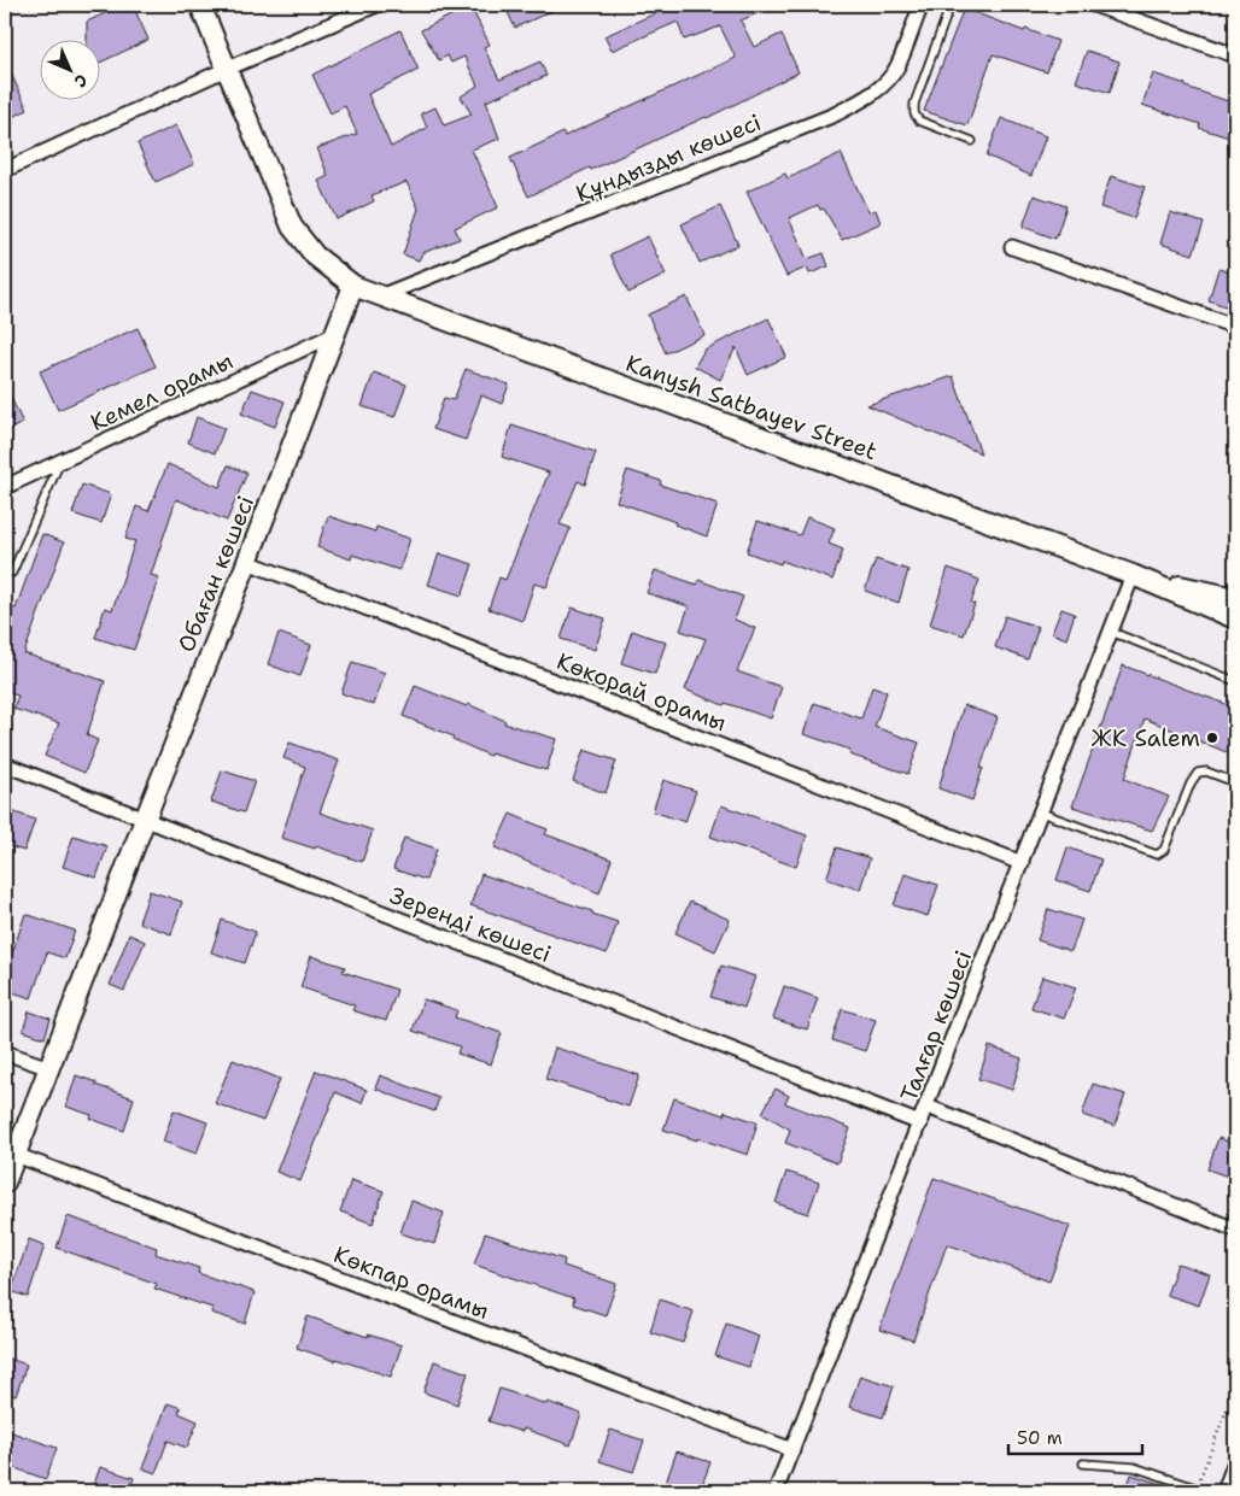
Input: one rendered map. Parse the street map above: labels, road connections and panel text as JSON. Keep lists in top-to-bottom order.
{
  "streets": {
    "street": [
      "Құндызды көшесі",
      "Кемел орамы",
      "Kanysh Satbayev Street",
      "Обаған көшесі",
      "Көкорай орамы",
      "Зеренді көшесі",
      "Талғар көшесі",
      "Көкпар орамы"
    ]
  },
  "crossings": [
    ["Құндызды көшесі", "Kanysh Satbayev Street"],
    ["Кемел орамы", "Обаған көшесі"],
    ["Kanysh Satbayev Street", "Обаған көшесі"],
    ["Kanysh Satbayev Street", "Талғар көшесі"],
    ["Обаған көшесі", "Көкорай орамы"],
    ["Обаған көшесі", "Зеренді көшесі"],
    ["Обаған көшесі", "Көкпар орамы"],
    ["Көкорай орамы", "Талғар көшесі"],
    ["Зеренді көшесі", "Талғар көшесі"],
    ["Талғар көшесі", "Көкпар орамы"]
  ],
  "places": ["ЖК Salem"],
  "scale_bar": "50 m",
  "north": "bottom right"
}
